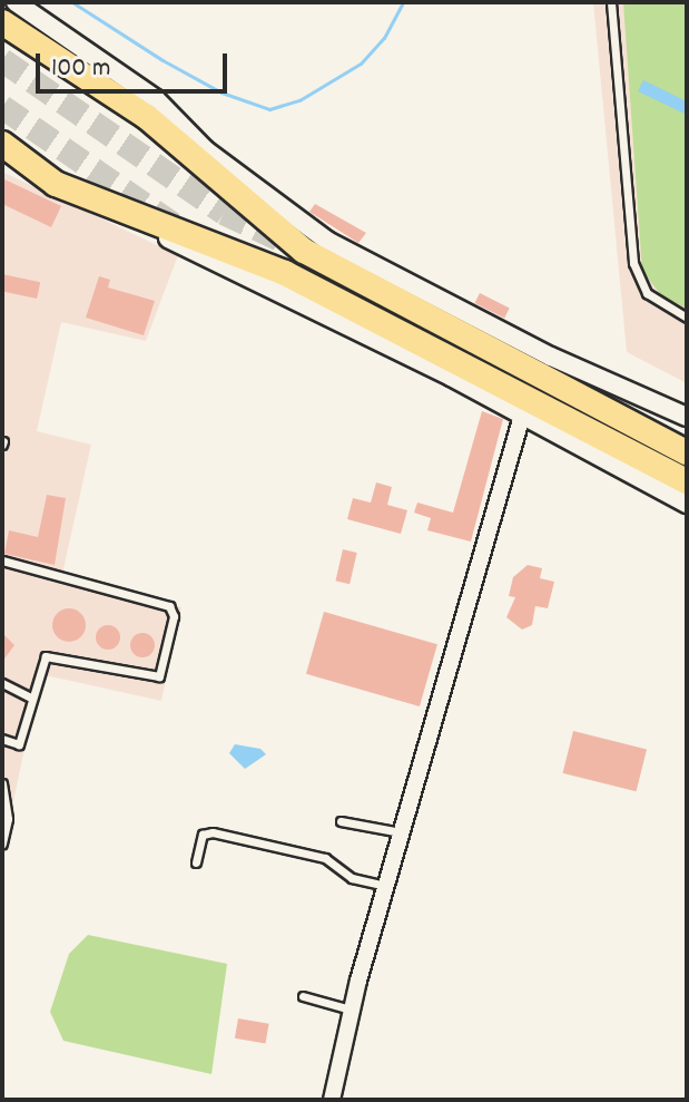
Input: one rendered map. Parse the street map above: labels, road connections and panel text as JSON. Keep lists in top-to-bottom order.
{
  "scale_bar": "100 m"
}
